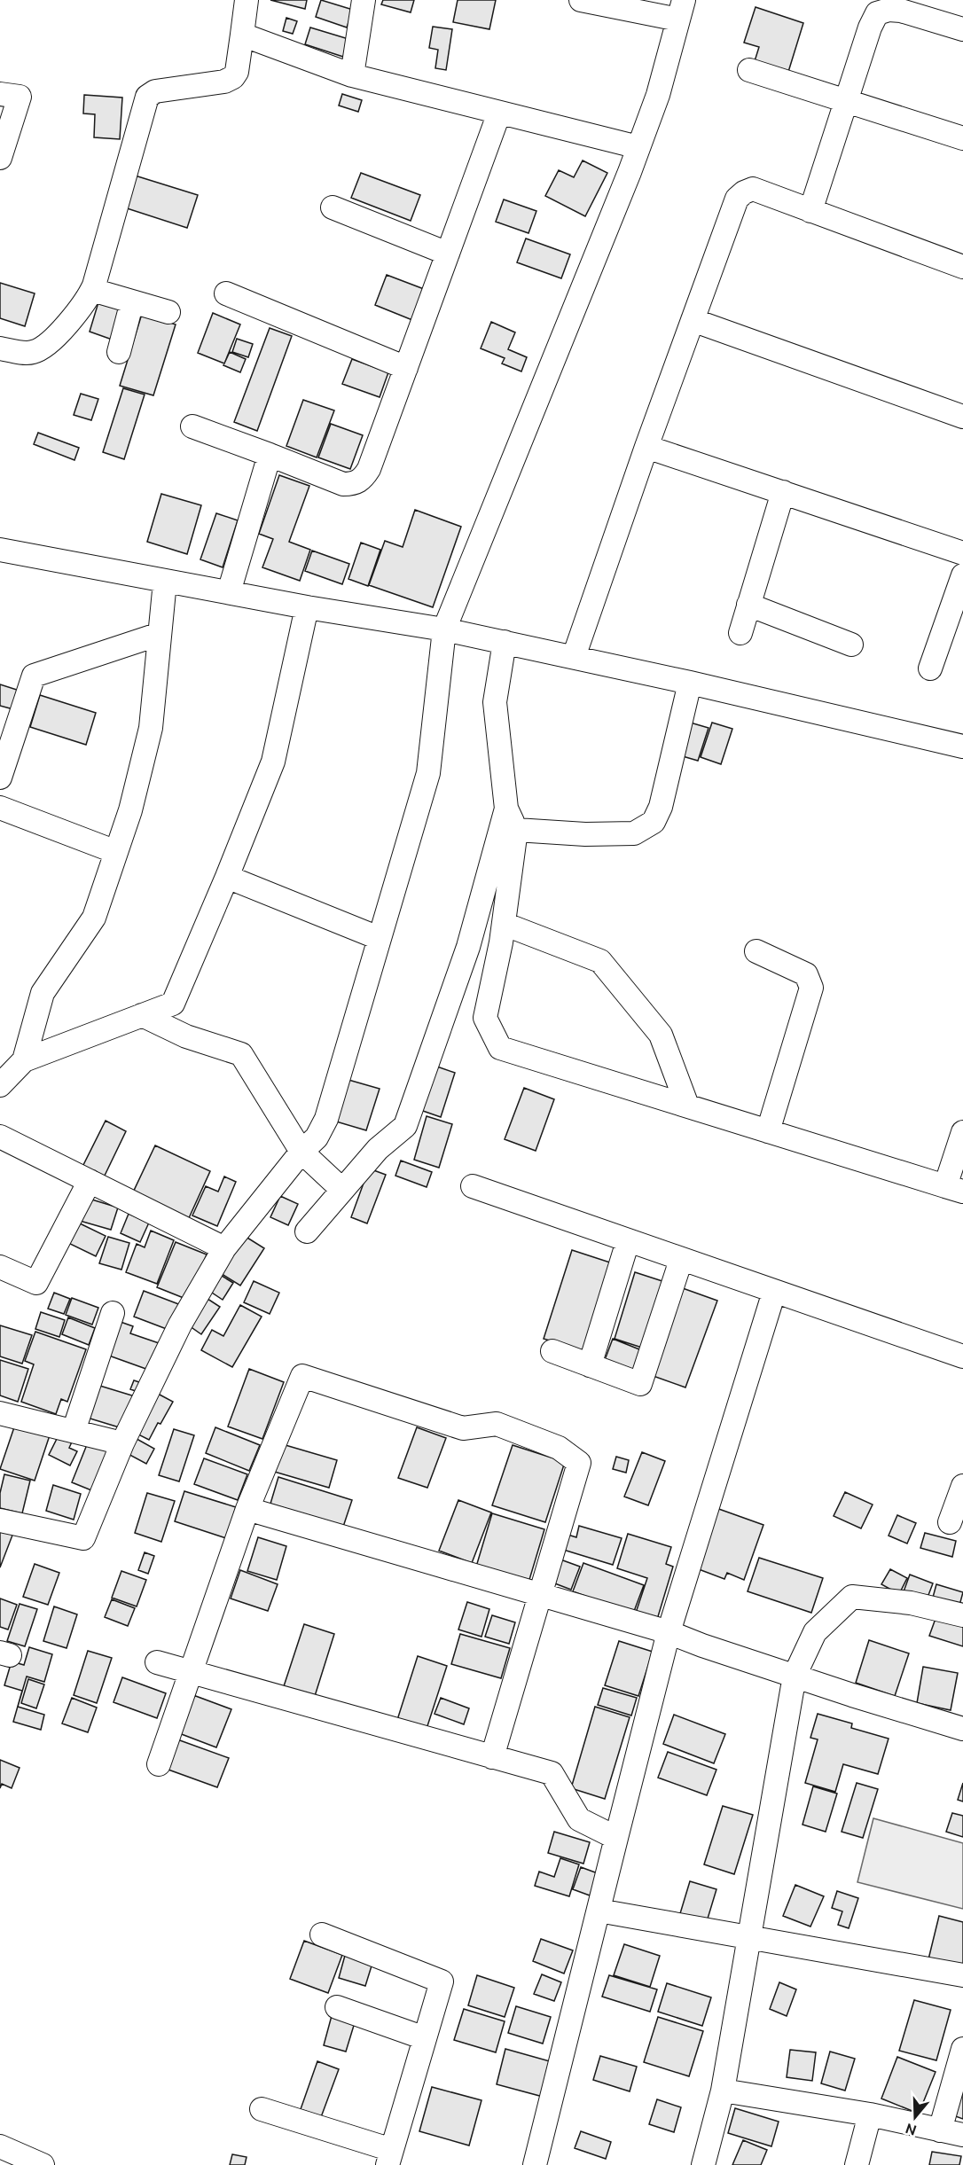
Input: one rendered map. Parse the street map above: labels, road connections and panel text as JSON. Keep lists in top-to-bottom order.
{
  "north": "bottom"
}
